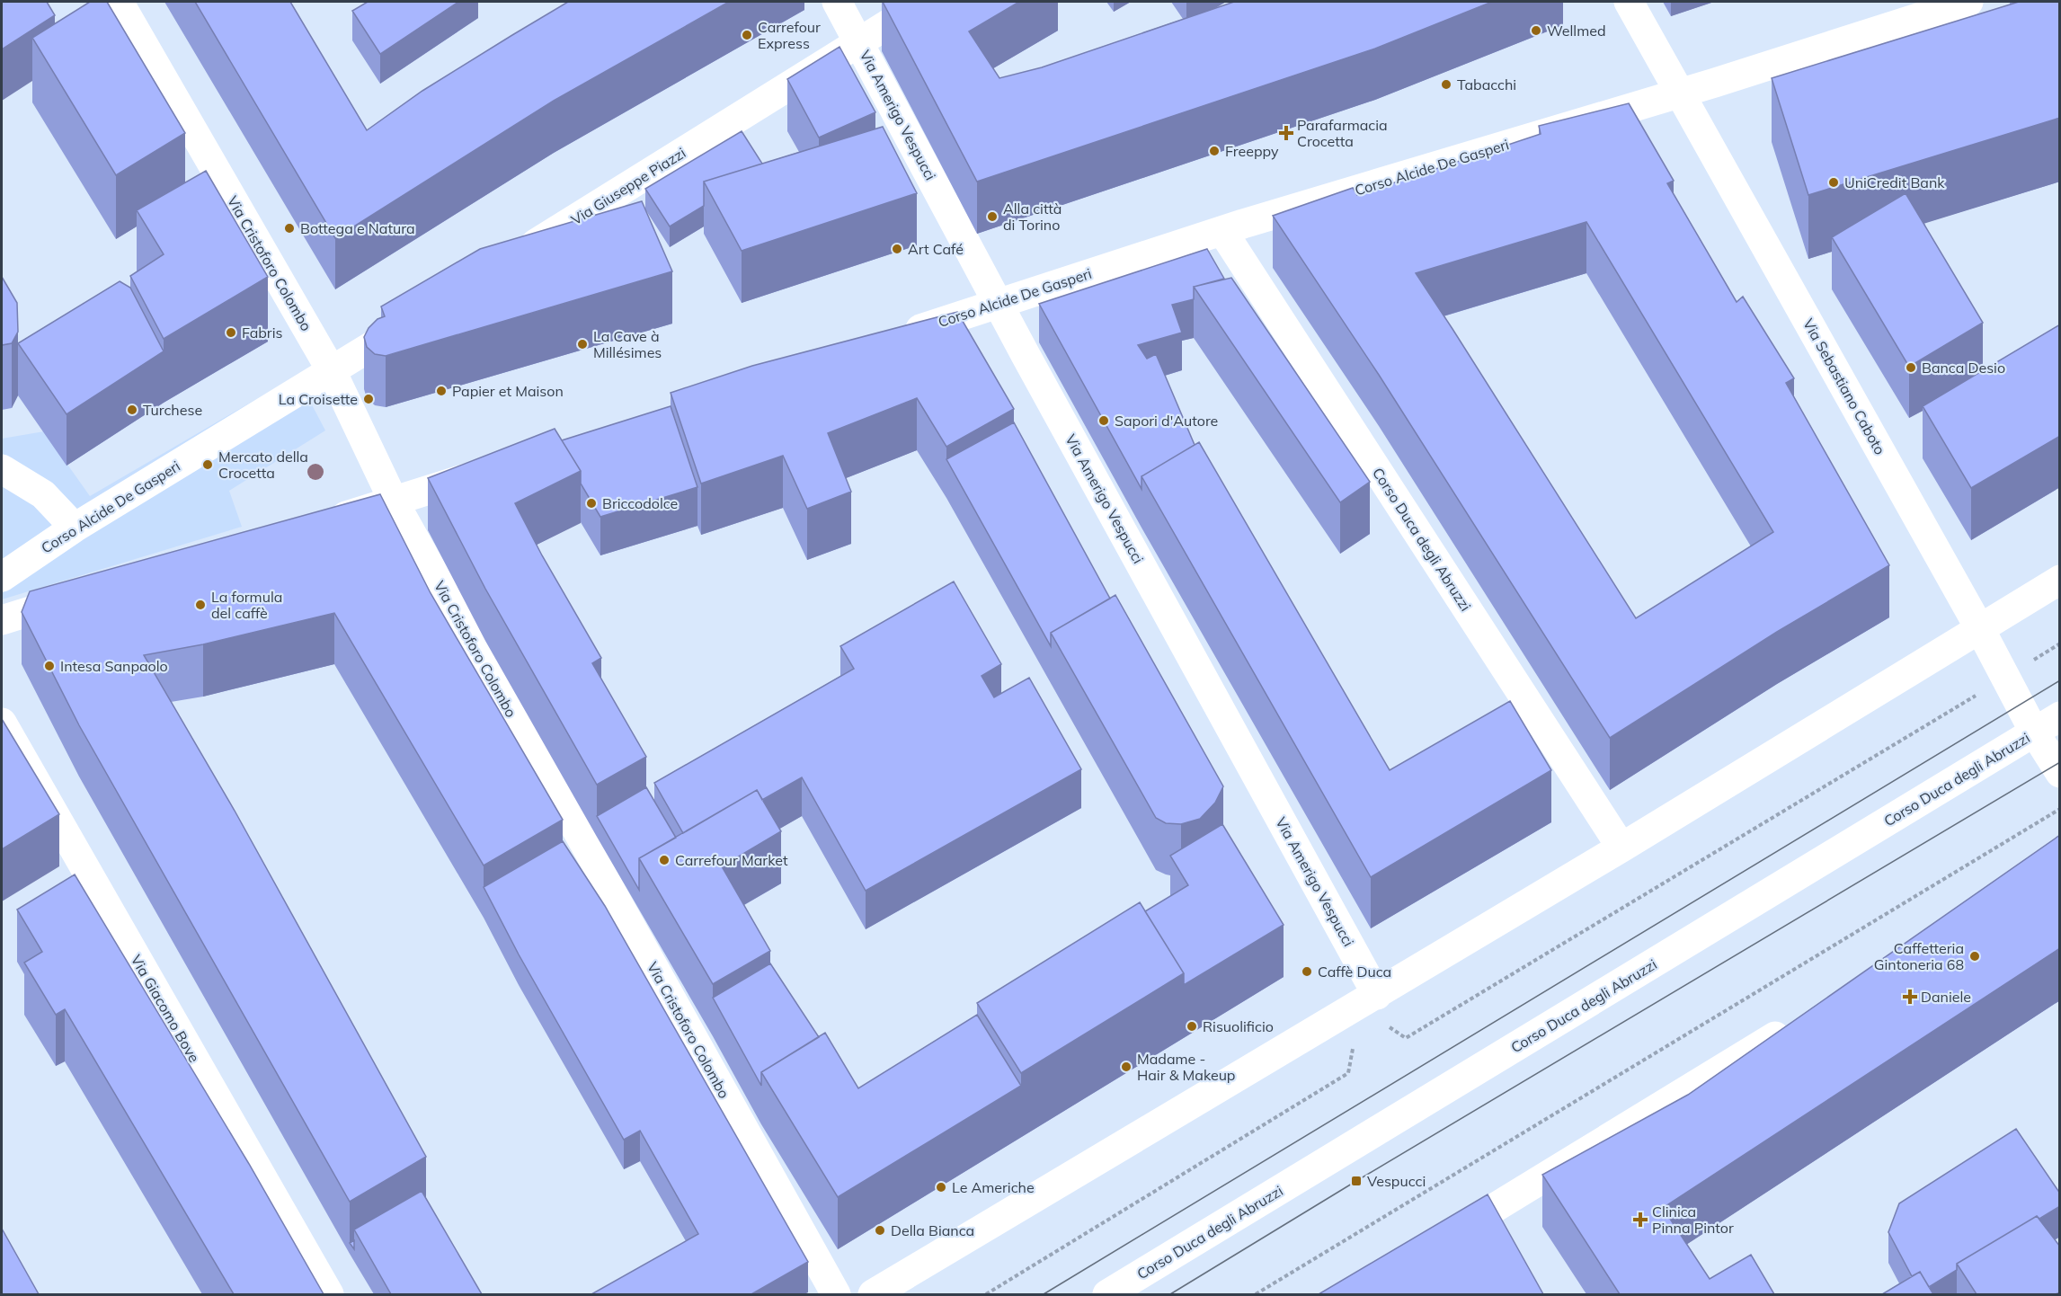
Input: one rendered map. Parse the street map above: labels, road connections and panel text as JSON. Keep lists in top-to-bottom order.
{
  "streets": {
    "street": [
      "Via Amerigo Vespucci",
      "Corso Alcide De Gasperi",
      "Via Giuseppe Piazzi",
      "Via Cristoforo Colombo",
      "Via Sebastiano Caboto",
      "Corso Duca degli Abruzzi",
      "Via Giacomo Bove"
    ]
  },
  "crossings": [
    ["Via Amerigo Vespucci", "Corso Alcide De Gasperi"],
    ["Via Amerigo Vespucci", "Via Giuseppe Piazzi"],
    ["Corso Alcide De Gasperi", "Via Cristoforo Colombo"],
    ["Corso Alcide De Gasperi", "Via Sebastiano Caboto"],
    ["Corso Alcide De Gasperi", "Corso Duca degli Abruzzi"],
    ["Via Sebastiano Caboto", "Corso Duca degli Abruzzi"]
  ],
  "places": {
    "other": [
      "Wellmed",
      "Carrefour Express",
      "Tabacchi",
      "Freeppy",
      "UniCredit Bank",
      "Alla città di Torino",
      "Bottega e Natura",
      "Art Café",
      "Fabris",
      "La Cave à Millésimes",
      "Banca Desio",
      "Papier et Maison",
      "La Croisette",
      "Turchese",
      "Sapori d'Autore",
      "Mercato della Crocetta",
      "Briccodolce",
      "La formula del caffè",
      "Intesa Sanpaolo",
      "Carrefour Market",
      "Caffetteria Gintoneria 68",
      "Caffè Duca",
      "Risuolificio",
      "Madame - Hair & Makeup",
      "Le Americhe",
      "Della Bianca"
    ],
    "health": ["Parafarmacia Crocetta", "Daniele", "Clinica Pinna Pintor"],
    "transit": ["Vespucci"]
  }
}
